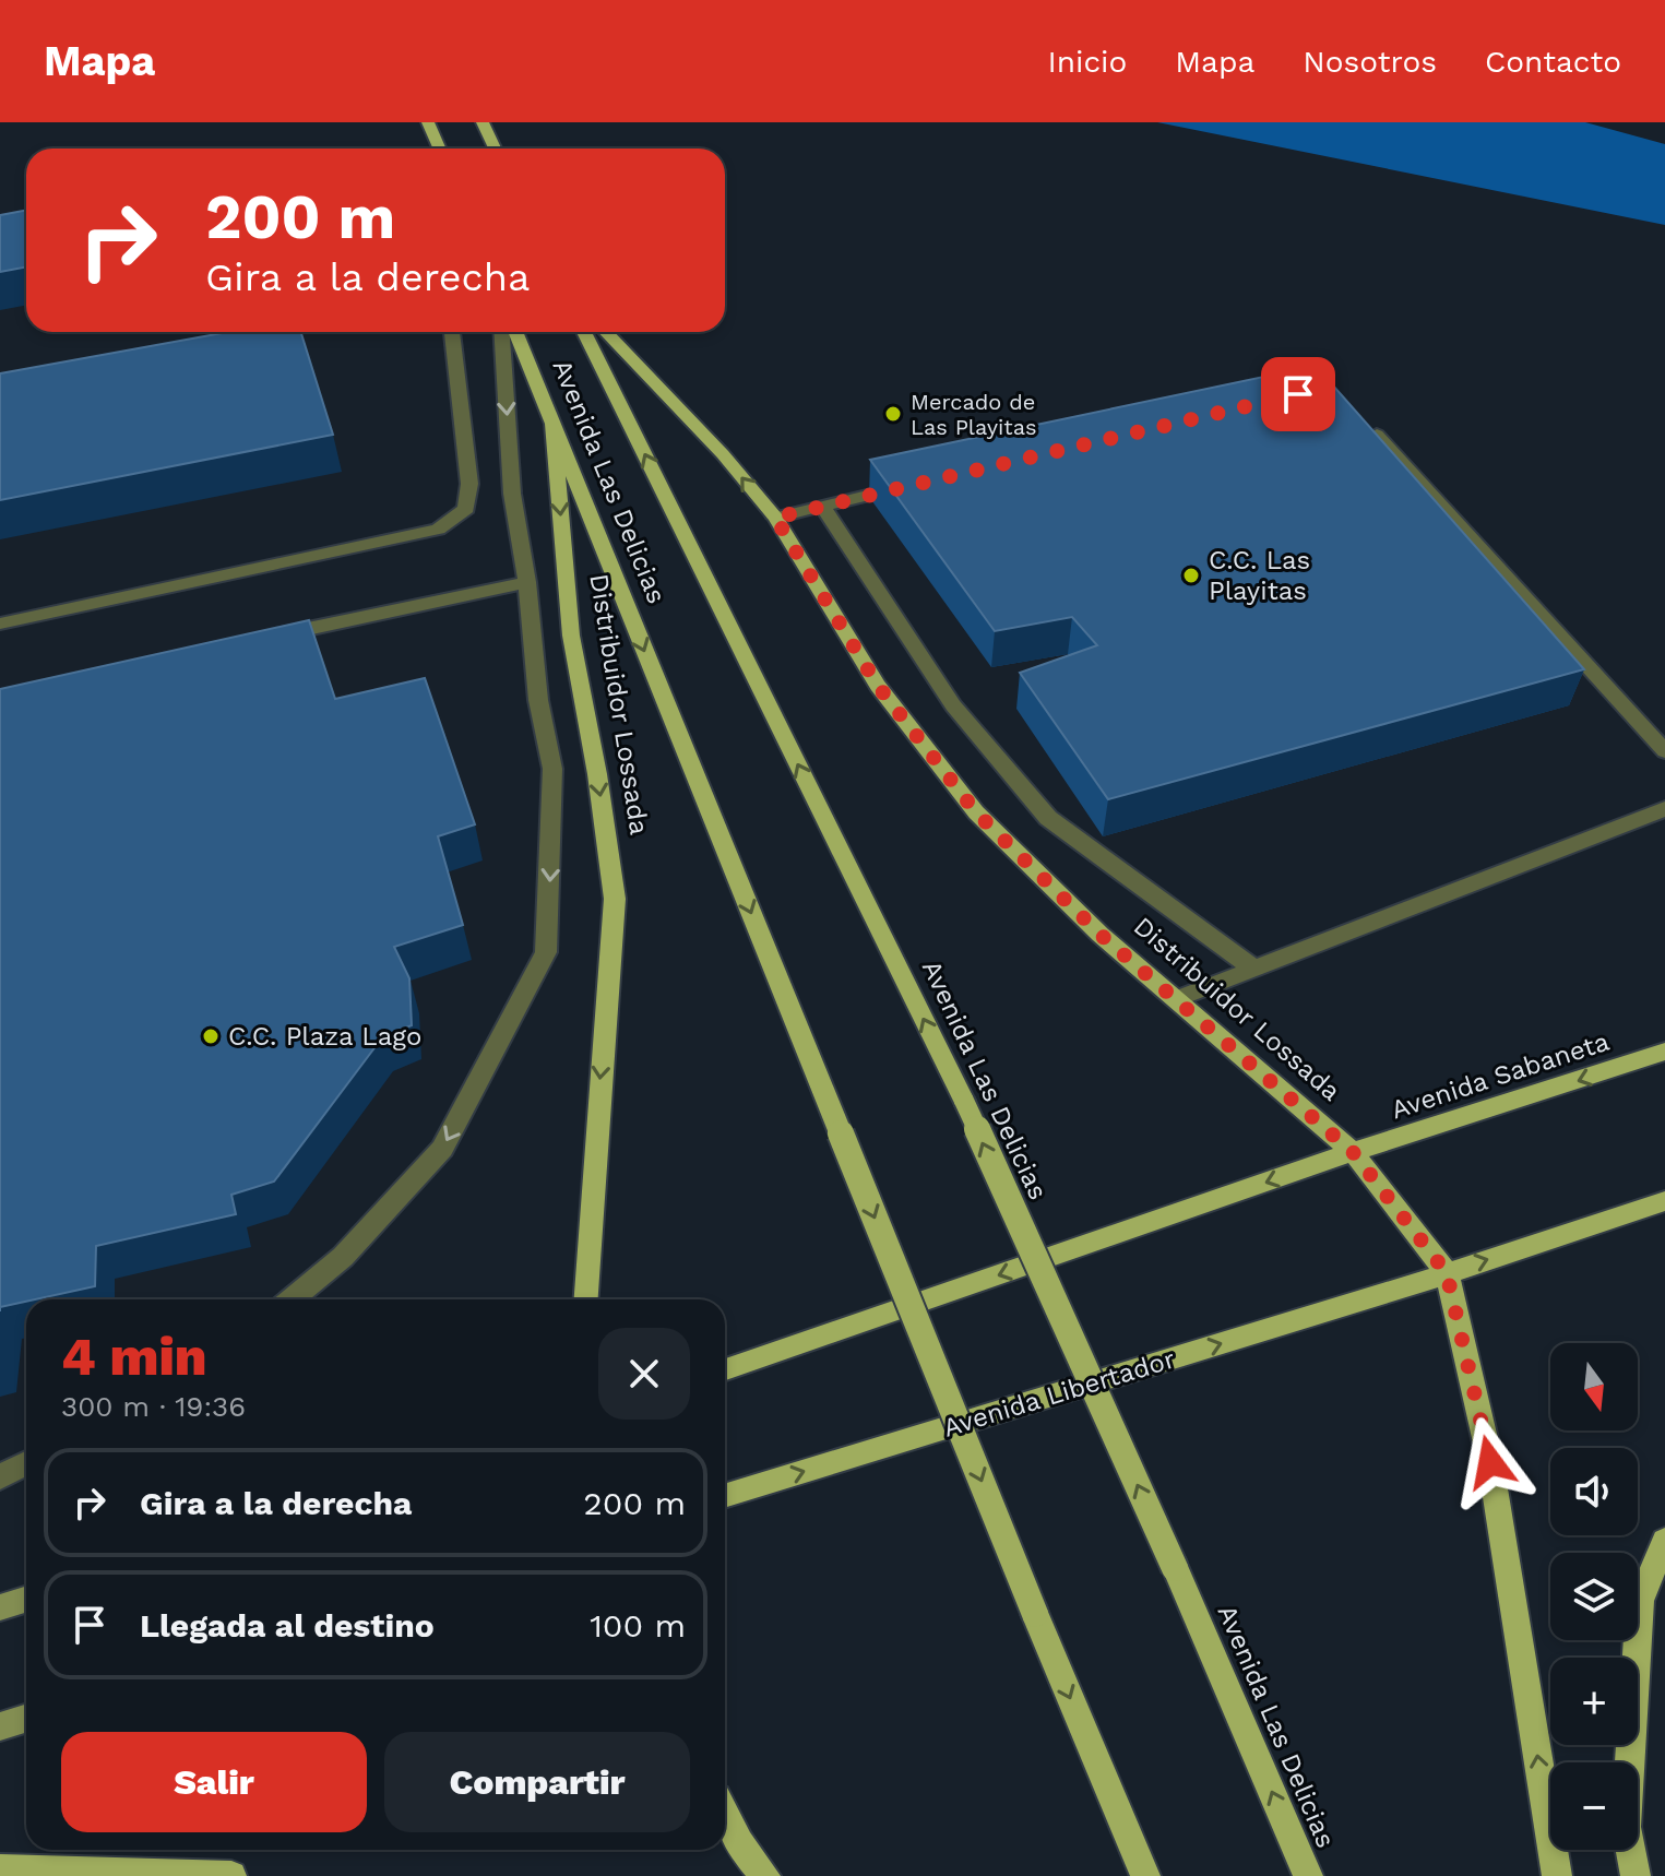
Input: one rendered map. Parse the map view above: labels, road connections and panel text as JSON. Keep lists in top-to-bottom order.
{
  "streets": {
    "main road": [
      "Avenida Las Delicias",
      "Distribuidor Lossada",
      "Avenida Sabaneta",
      "Avenida Libertador"
    ]
  },
  "crossings": [
    ["Avenida Las Delicias", "Distribuidor Lossada"],
    ["Distribuidor Lossada", "Avenida Sabaneta"],
    ["Distribuidor Lossada", "Avenida Libertador"]
  ],
  "places": ["Mercado de Las Playitas", "C.C. Las Playitas", "C.C. Plaza Lago"],
  "north": "bottom",
  "page": {
    "header": "Mapa",
    "nav": [
      "Inicio",
      "Mapa",
      "Nosotros",
      "Contacto"
    ],
    "turn": ["200 m", "Gira a la derecha"],
    "heading": ["4 min", "300 m · 19:36"],
    "map_buttons": ["+", "−"],
    "list": [
      {
        "name": "Gira a la derecha",
        "value": "200 m"
      },
      {
        "name": "Llegada al destino",
        "value": "100 m"
      }
    ],
    "buttons": ["Salir", "Compartir"]
  }
}
